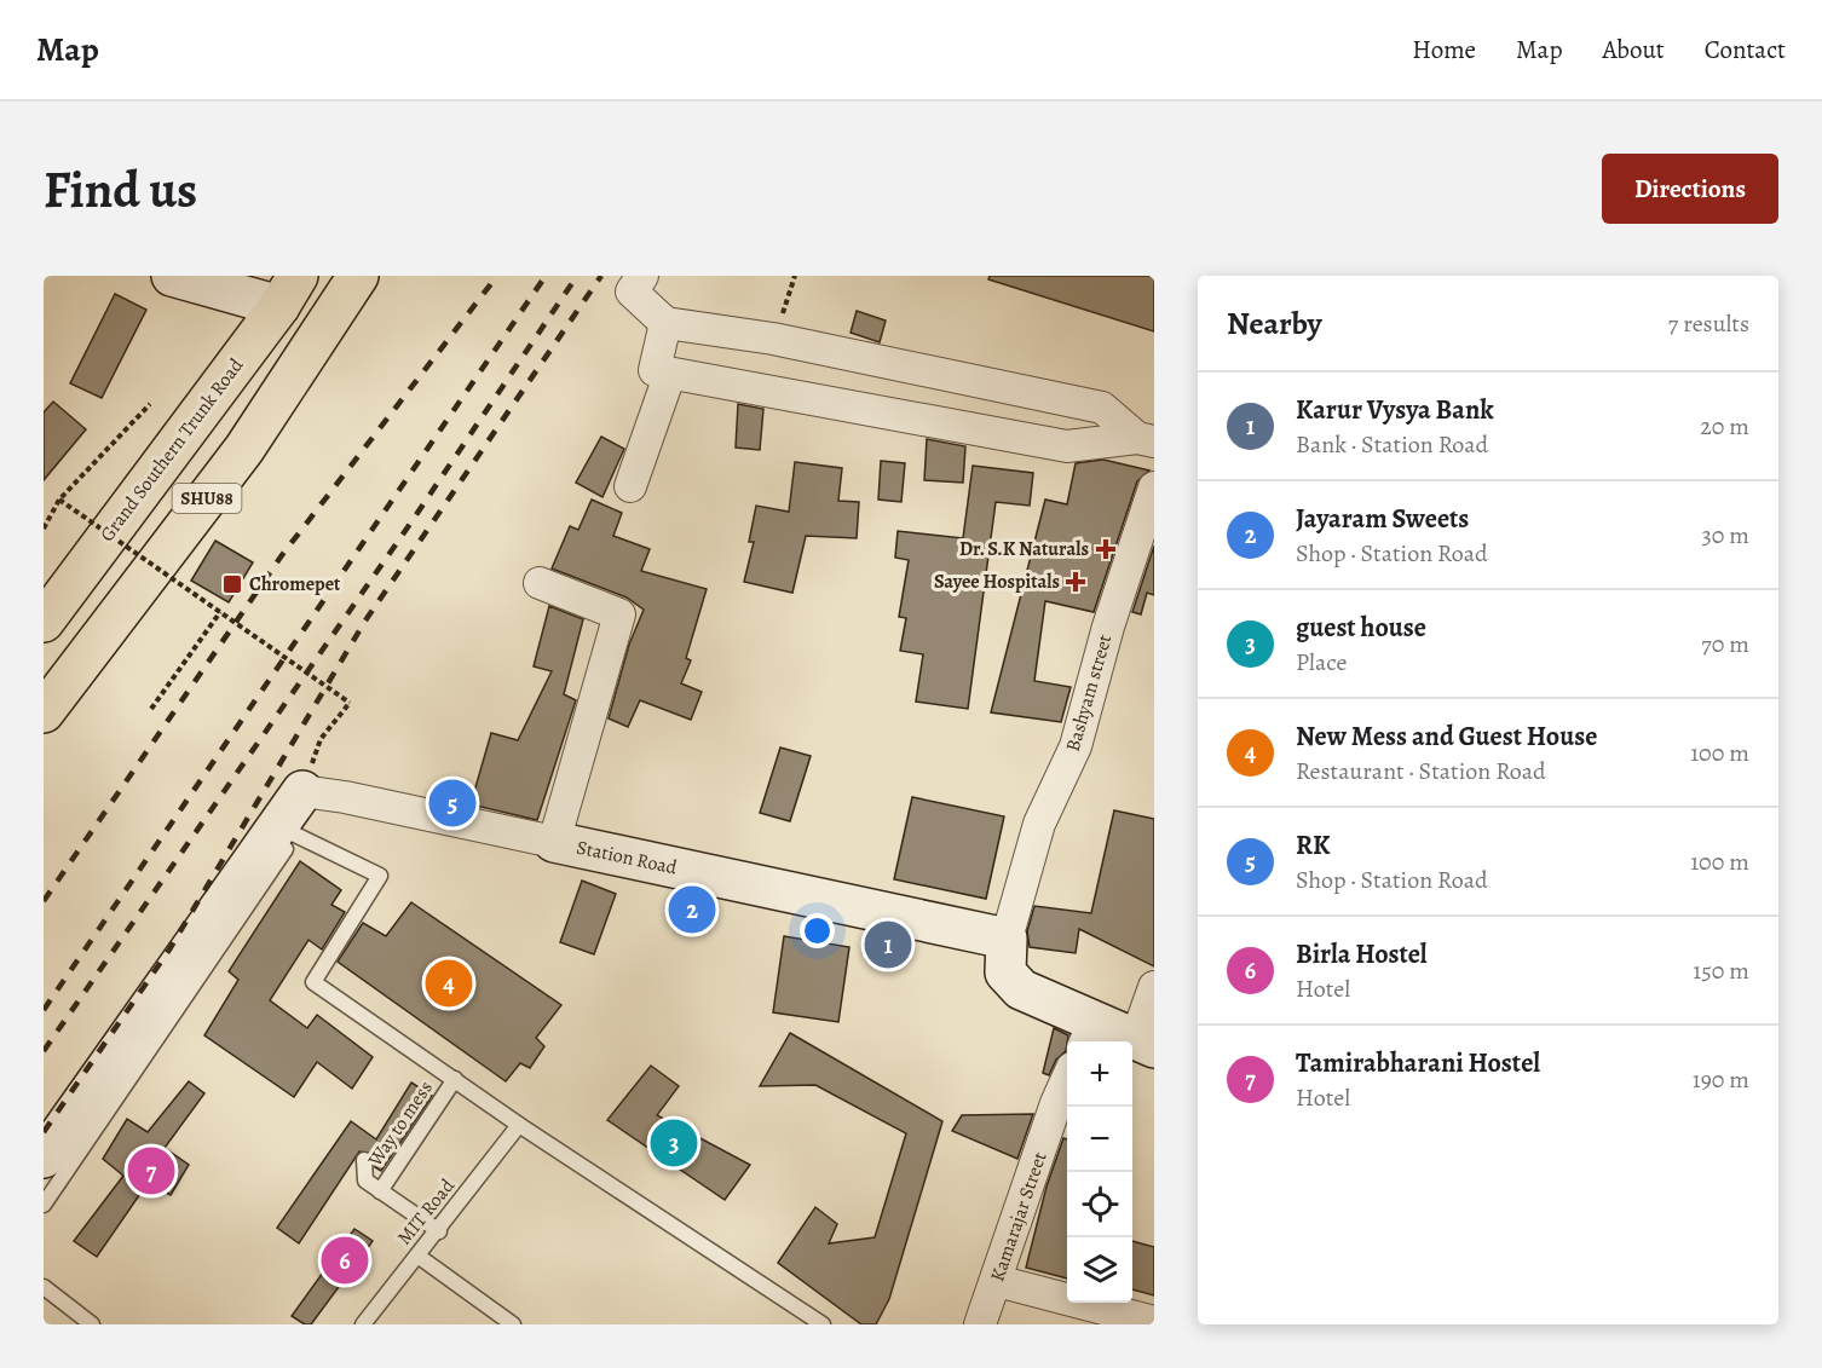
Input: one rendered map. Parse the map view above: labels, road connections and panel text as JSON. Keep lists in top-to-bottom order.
{
  "streets": {
    "main road": ["Grand Southern Trunk Road", "SHU88"],
    "street": ["Bashyam street", "Station Road", "Kamarajar Street"],
    "lane": ["Way to mess", "MIT Road"]
  },
  "crossings": [
    ["Bashyam street", "Station Road"]
  ],
  "places": {
    "health": ["Dr. S.K Naturals", "Sayee Hospitals"],
    "transit": ["Chromepet"]
  },
  "page": {
    "header": "Map",
    "nav": [
      "Home",
      "Map",
      "About",
      "Contact"
    ],
    "buttons": "Directions",
    "title": "Find us",
    "heading": ["Nearby", "7 results"],
    "list": [
      {
        "mark": "1",
        "name": "Karur Vysya Bank",
        "note": "Bank · Station Road",
        "value": "20 m"
      },
      {
        "mark": "2",
        "name": "Jayaram Sweets",
        "note": "Shop · Station Road",
        "value": "30 m"
      },
      {
        "mark": "3",
        "name": "guest house",
        "note": "Place",
        "value": "70 m"
      },
      {
        "mark": "4",
        "name": "New Mess and Guest House",
        "note": "Restaurant · Station Road",
        "value": "100 m"
      },
      {
        "mark": "5",
        "name": "RK",
        "note": "Shop · Station Road",
        "value": "100 m"
      },
      {
        "mark": "6",
        "name": "Birla Hostel",
        "note": "Hotel",
        "value": "150 m"
      },
      {
        "mark": "7",
        "name": "Tamirabharani Hostel",
        "note": "Hotel",
        "value": "190 m"
      }
    ],
    "pins": [
      "5",
      "2",
      "1",
      "4",
      "3",
      "7",
      "6"
    ],
    "map_buttons": ["+", "−"]
  }
}
